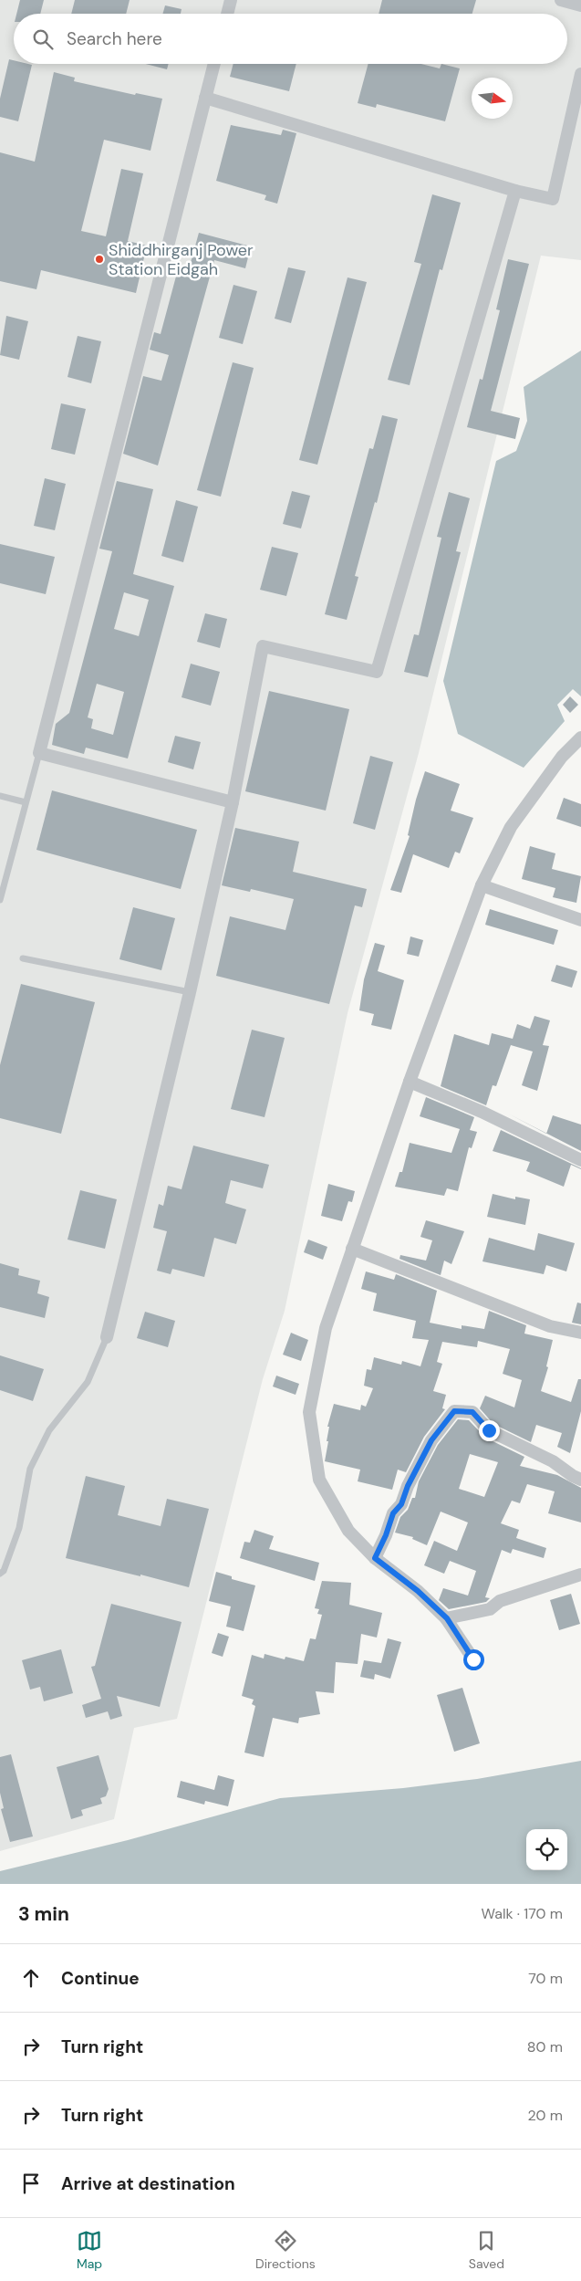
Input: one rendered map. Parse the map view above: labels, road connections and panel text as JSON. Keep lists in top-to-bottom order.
{
  "places": ["Shiddhirganj Power Station Eidgah"],
  "north": "right",
  "page": {
    "search": "Search here",
    "heading": ["3 min", "Walk · 170 m"],
    "list": [
      ["Continue", "70 m"],
      ["Turn right", "80 m"],
      ["Turn right", "20 m"],
      "Arrive at destination"
    ],
    "nav": ["Map", "Directions", "Saved"]
  }
}
